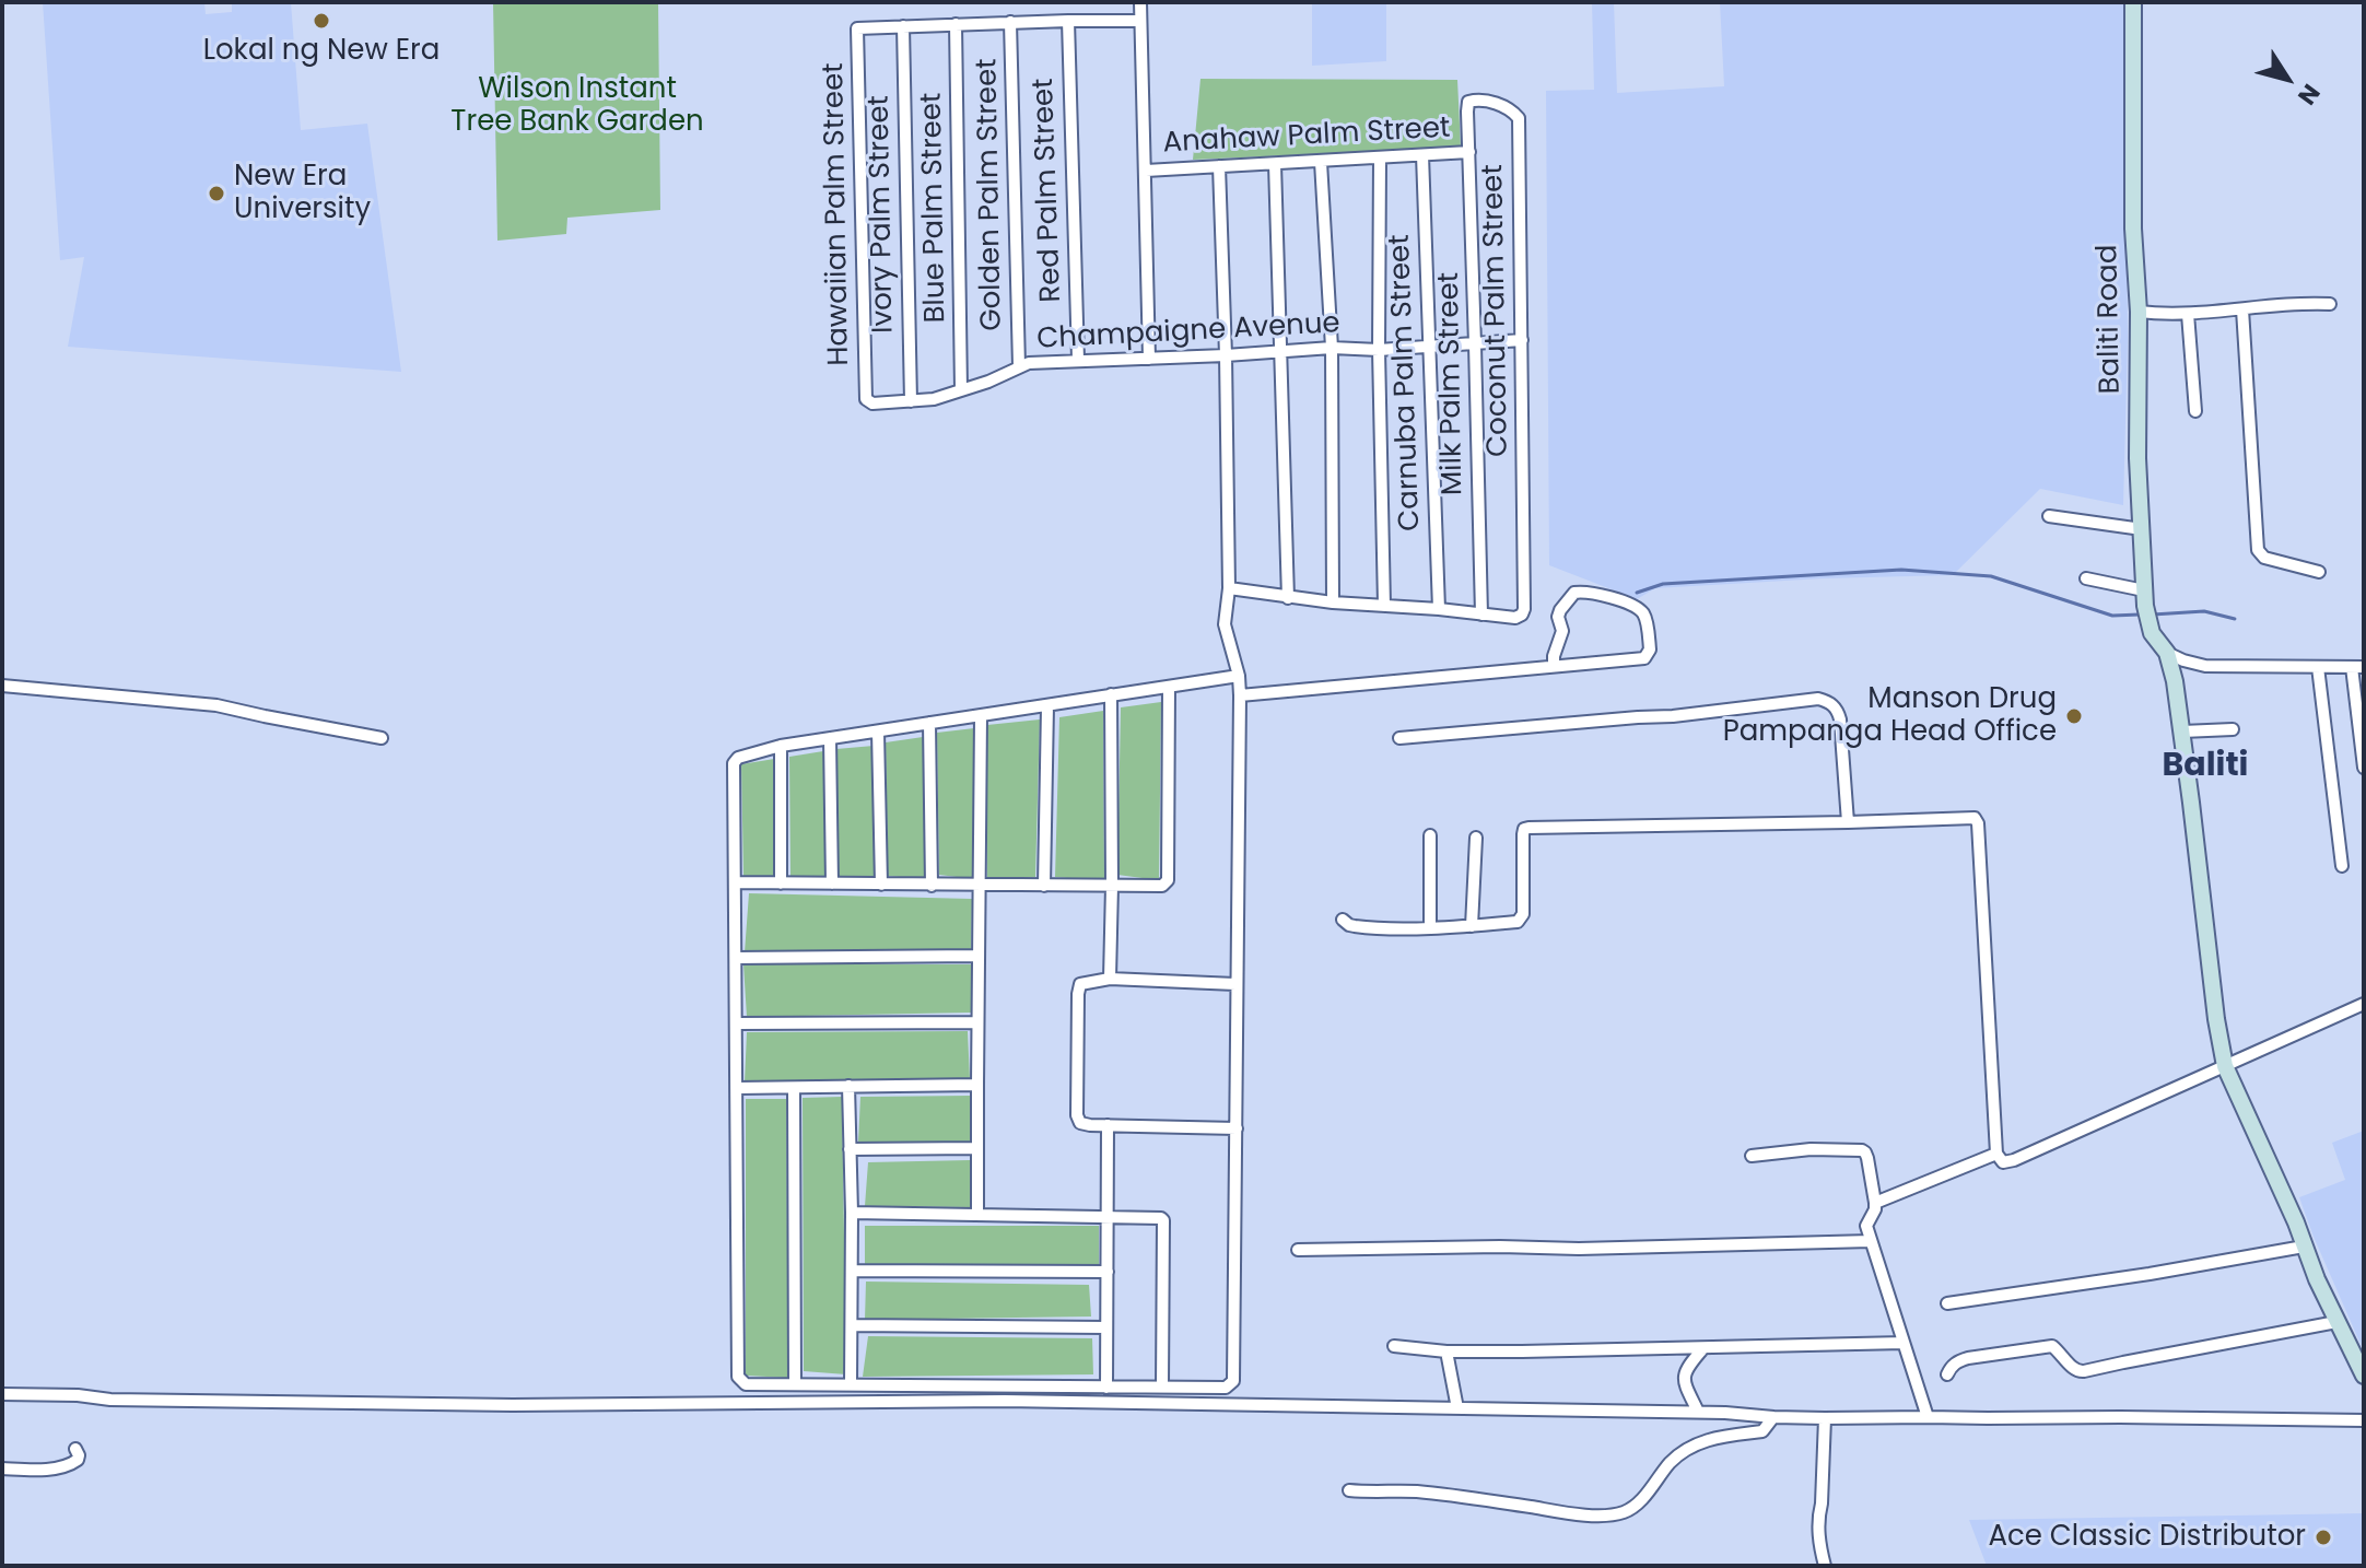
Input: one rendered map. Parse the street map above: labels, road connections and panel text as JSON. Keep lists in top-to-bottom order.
{
  "streets": {
    "main road": ["Baliti Road"],
    "street": [
      "Anahaw Palm Street",
      "Red Palm Street",
      "Golden Palm Street",
      "Blue Palm Street",
      "Hawaiian Palm Street",
      "Ivory Palm Street",
      "Coconut Palm Street",
      "Champaigne Avenue",
      "Carnuba Palm Street",
      "Milk Palm Street"
    ]
  },
  "crossings": [
    ["Anahaw Palm Street", "Coconut Palm Street"],
    ["Anahaw Palm Street", "Carnuba Palm Street"],
    ["Anahaw Palm Street", "Milk Palm Street"],
    ["Red Palm Street", "Champaigne Avenue"],
    ["Golden Palm Street", "Champaigne Avenue"],
    ["Blue Palm Street", "Champaigne Avenue"],
    ["Hawaiian Palm Street", "Ivory Palm Street"],
    ["Hawaiian Palm Street", "Champaigne Avenue"],
    ["Ivory Palm Street", "Champaigne Avenue"],
    ["Coconut Palm Street", "Champaigne Avenue"],
    ["Coconut Palm Street", "Milk Palm Street"],
    ["Champaigne Avenue", "Carnuba Palm Street"],
    ["Champaigne Avenue", "Milk Palm Street"]
  ],
  "districts": ["Baliti"],
  "parks": ["Wilson Instant Tree Bank Garden"],
  "places": [
    "Lokal ng New Era",
    "New Era University",
    "Manson Drug Pampanga Head Office",
    "Ace Classic Distributor"
  ],
  "north": "bottom right"
}
